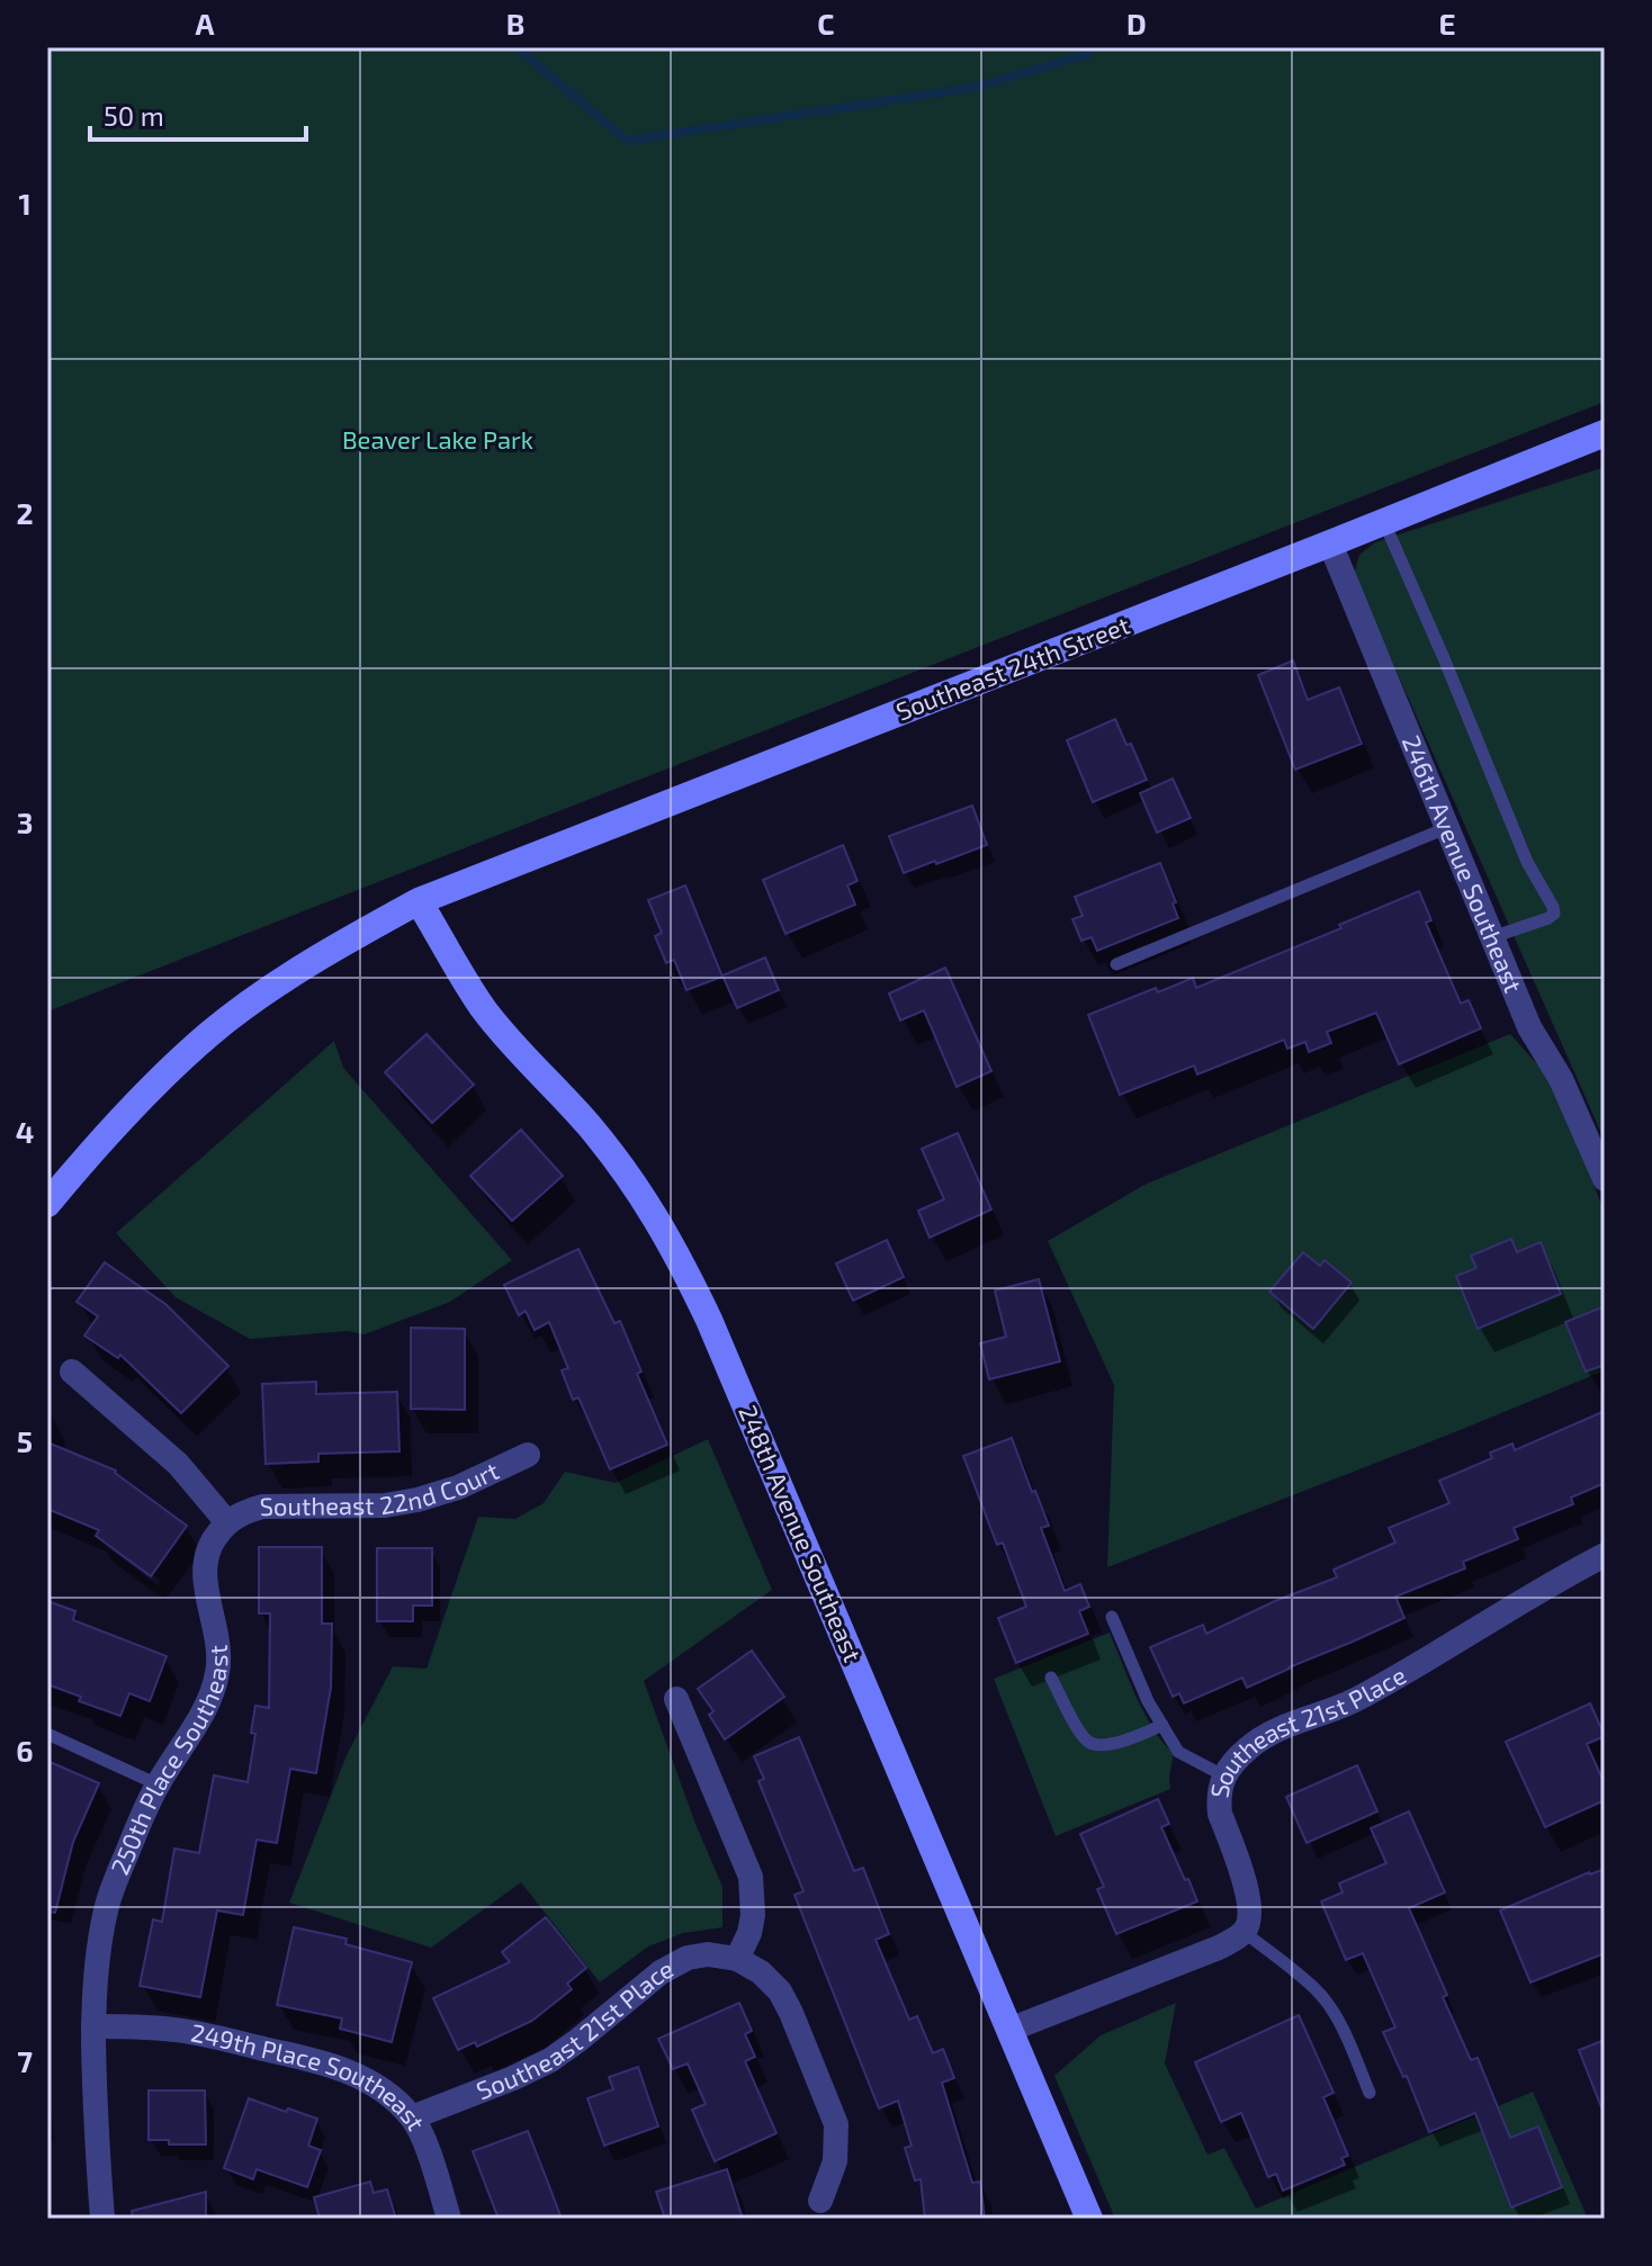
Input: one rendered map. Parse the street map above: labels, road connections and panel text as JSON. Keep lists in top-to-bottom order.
{
  "streets": {
    "street": [
      "Southeast 24th Street",
      "246th Avenue Southeast",
      "Southeast 22nd Court",
      "248th Avenue Southeast",
      "Southeast 21st Place",
      "250th Place Southeast",
      "249th Place Southeast"
    ]
  },
  "crossings": [
    ["Southeast 24th Street", "246th Avenue Southeast"],
    ["Southeast 24th Street", "248th Avenue Southeast"],
    ["Southeast 22nd Court", "250th Place Southeast"],
    ["Southeast 21st Place", "249th Place Southeast"],
    ["250th Place Southeast", "249th Place Southeast"]
  ],
  "parks": ["Beaver Lake Park"],
  "scale_bar": "50 m",
  "grid": {
    "columns": [
      "A",
      "B",
      "C",
      "D",
      "E"
    ],
    "rows": [
      "1",
      "2",
      "3",
      "4",
      "5",
      "6",
      "7"
    ]
  }
}
